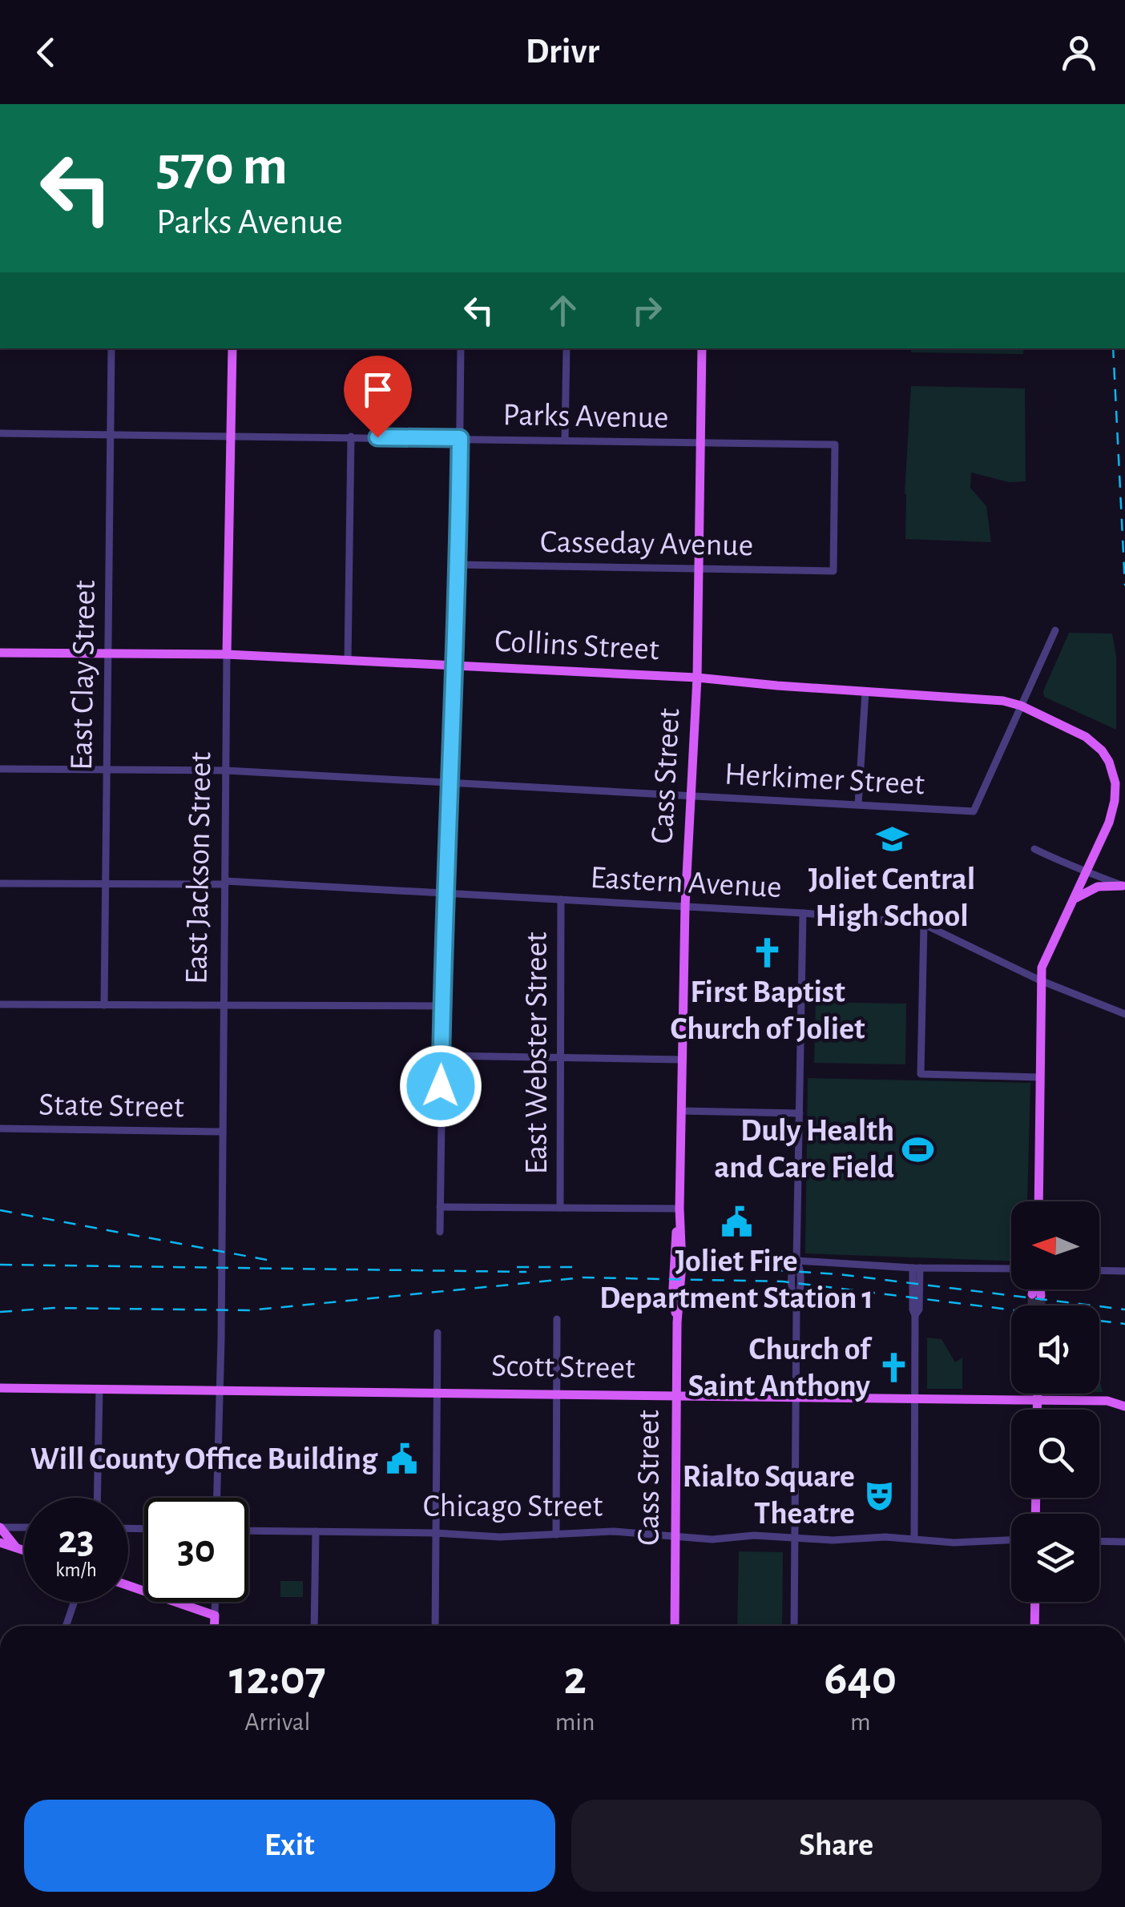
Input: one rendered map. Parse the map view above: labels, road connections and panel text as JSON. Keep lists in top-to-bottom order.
{
  "streets": {
    "main road": [
      "Collins Street",
      "Cass Street",
      "East Jackson Street",
      "Scott Street"
    ],
    "street": [
      "Parks Avenue",
      "Casseday Avenue",
      "East Clay Street",
      "Herkimer Street",
      "Eastern Avenue",
      "East Webster Street",
      "State Street",
      "Chicago Street"
    ]
  },
  "crossings": [
    ["Parks Avenue", "Casseday Avenue"],
    ["Parks Avenue", "East Clay Street"],
    ["Parks Avenue", "Cass Street"],
    ["Parks Avenue", "East Jackson Street"],
    ["Casseday Avenue", "Cass Street"],
    ["Collins Street", "East Clay Street"],
    ["Collins Street", "Cass Street"],
    ["Collins Street", "Herkimer Street"],
    ["Collins Street", "East Jackson Street"],
    ["East Clay Street", "Herkimer Street"],
    ["East Clay Street", "Eastern Avenue"],
    ["Cass Street", "Herkimer Street"],
    ["Cass Street", "Eastern Avenue"],
    ["Cass Street", "Scott Street"],
    ["Cass Street", "Chicago Street"],
    ["Herkimer Street", "East Jackson Street"],
    ["East Jackson Street", "Eastern Avenue"],
    ["East Jackson Street", "State Street"],
    ["East Jackson Street", "Scott Street"],
    ["Eastern Avenue", "East Webster Street"]
  ],
  "places": {
    "school or university": ["Joliet Central High School"],
    "church": ["First Baptist Church of Joliet", "Church of Saint Anthony"],
    "sports": ["Duly Health and Care Field"],
    "public building": ["Joliet Fire Department Station 1", "Will County Office Building"],
    "theatre": ["Rialto Square Theatre"]
  },
  "north": "left",
  "page": {
    "header": "Drivr",
    "turn": ["570 m", "Parks Avenue"],
    "speed": "23 km/h",
    "limit": "30",
    "eta": [
      "12:07",
      "Arrival",
      "2",
      "min",
      "640",
      "m"
    ],
    "buttons": ["Exit", "Share"]
  }
}
